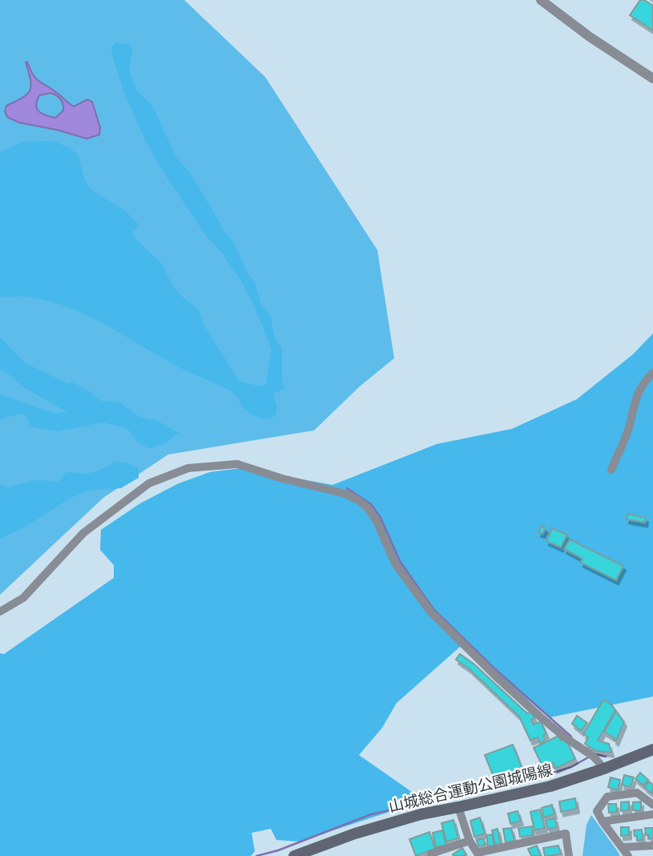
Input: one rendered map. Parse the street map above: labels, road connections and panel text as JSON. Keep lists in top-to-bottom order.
{
  "streets": {
    "main road": ["山城総合運動公園城陽線"]
  }
}
